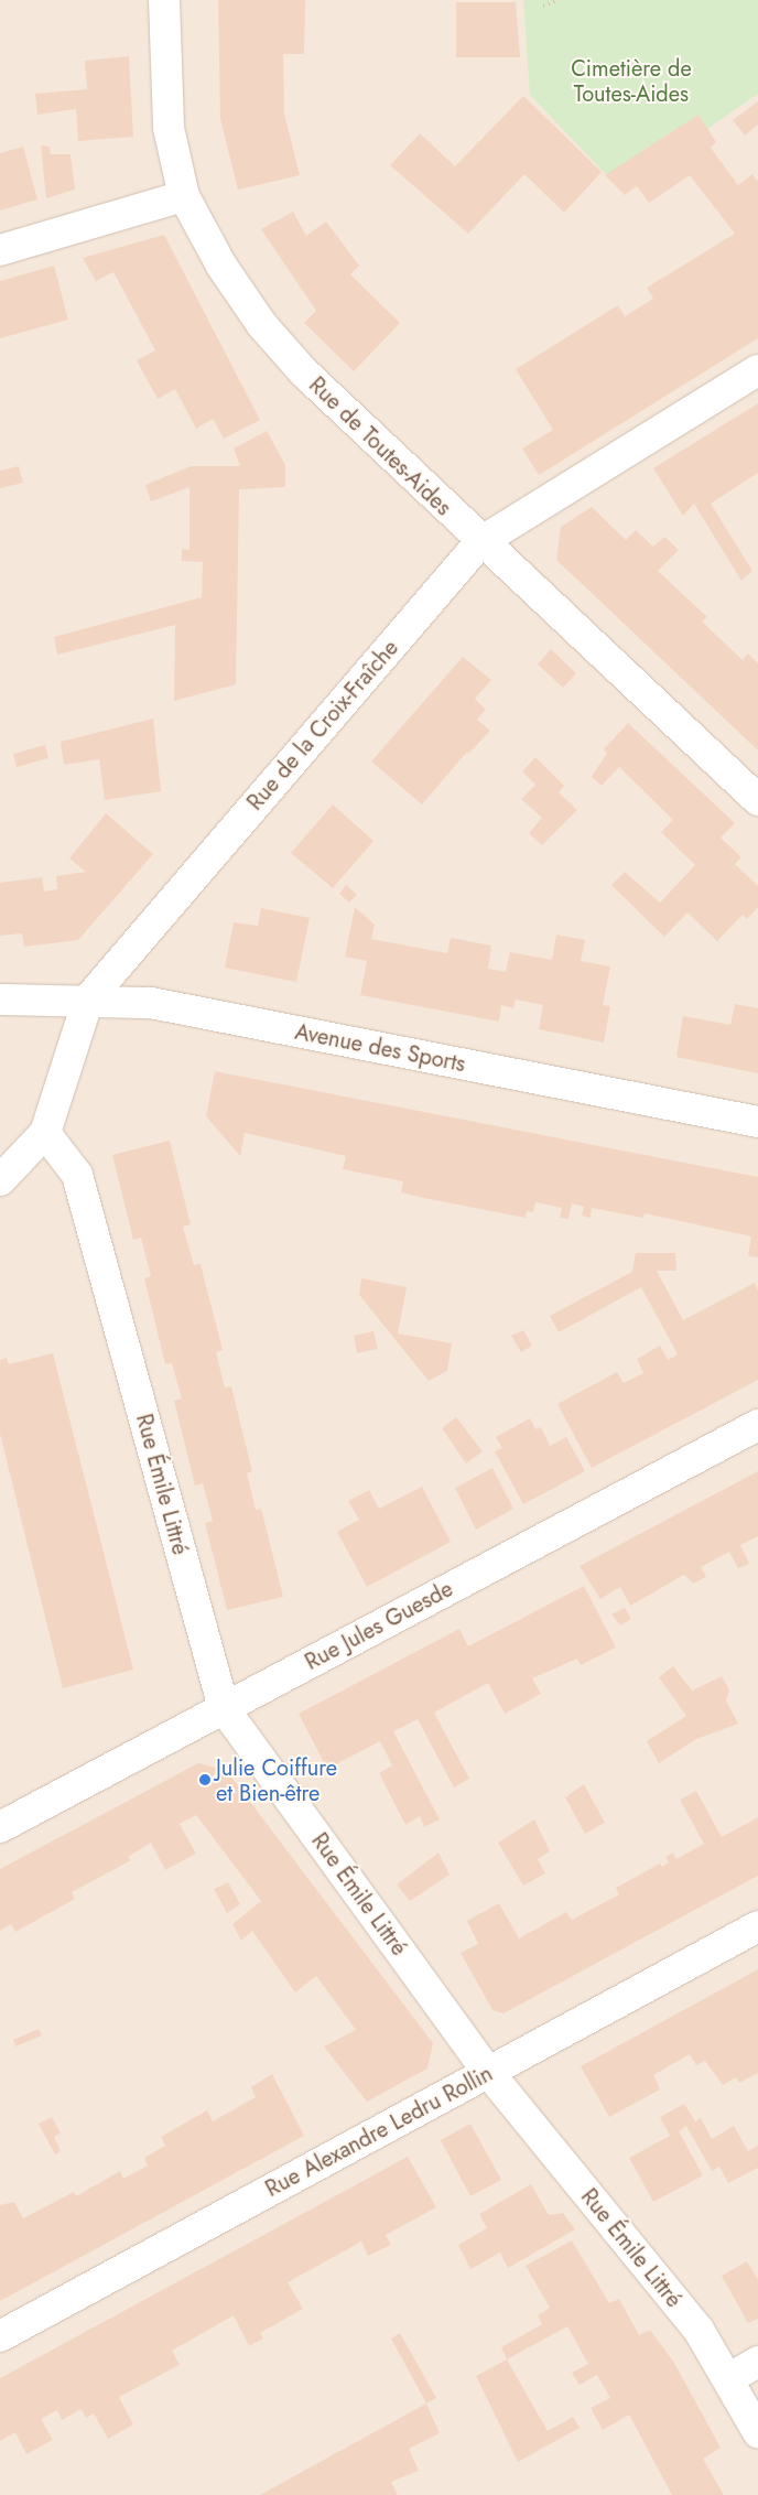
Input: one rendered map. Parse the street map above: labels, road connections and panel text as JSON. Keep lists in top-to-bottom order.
{
  "streets": {
    "street": [
      "Rue de Toutes-Aides",
      "Rue de la Croix-Fraîche",
      "Avenue des Sports",
      "Rue Émile Littré",
      "Rue Jules Guesde",
      "Rue Alexandre Ledru Rollin"
    ]
  },
  "crossings": [
    ["Rue de Toutes-Aides", "Rue de la Croix-Fraîche"],
    ["Rue de la Croix-Fraîche", "Avenue des Sports"],
    ["Rue de la Croix-Fraîche", "Rue Émile Littré"],
    ["Rue Émile Littré", "Rue Jules Guesde"],
    ["Rue Émile Littré", "Rue Alexandre Ledru Rollin"]
  ],
  "parks": ["Cimetière de Toutes-Aides"],
  "places": ["Julie Coiffure et Bien-être"]
}
